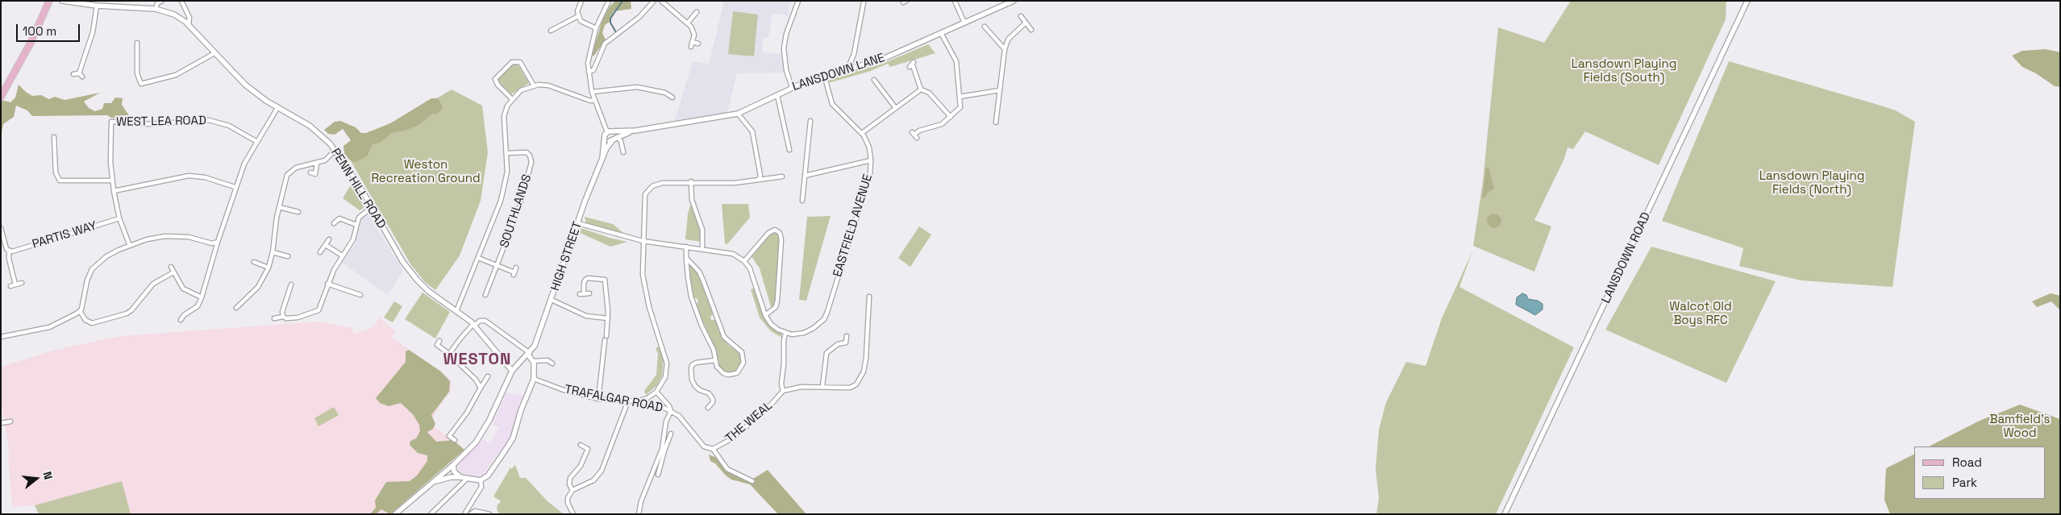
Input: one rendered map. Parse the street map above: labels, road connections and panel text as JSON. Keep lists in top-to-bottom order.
{
  "streets": {
    "street": [
      "LANSDOWN LANE",
      "WEST LEA ROAD",
      "PENN HILL ROAD",
      "SOUTHLANDS",
      "EASTFIELD AVENUE",
      "PARTIS WAY",
      "HIGH STREET",
      "LANSDOWN ROAD",
      "TRAFALGAR ROAD",
      "THE WEAL"
    ]
  },
  "crossings": [
    ["LANSDOWN LANE", "EASTFIELD AVENUE"],
    ["LANSDOWN LANE", "HIGH STREET"],
    ["PENN HILL ROAD", "SOUTHLANDS"],
    ["PENN HILL ROAD", "HIGH STREET"],
    ["EASTFIELD AVENUE", "THE WEAL"],
    ["TRAFALGAR ROAD", "THE WEAL"]
  ],
  "districts": ["WESTON"],
  "parks": [
    "Lansdown Playing Fields (South)",
    "Weston Recreation Ground",
    "Lansdown Playing Fields (North)",
    "Walcot Old Boys RFC",
    "Bamfield's Wood"
  ],
  "legend": ["Road", "Park"],
  "scale_bar": "100 m",
  "north": "right"
}
